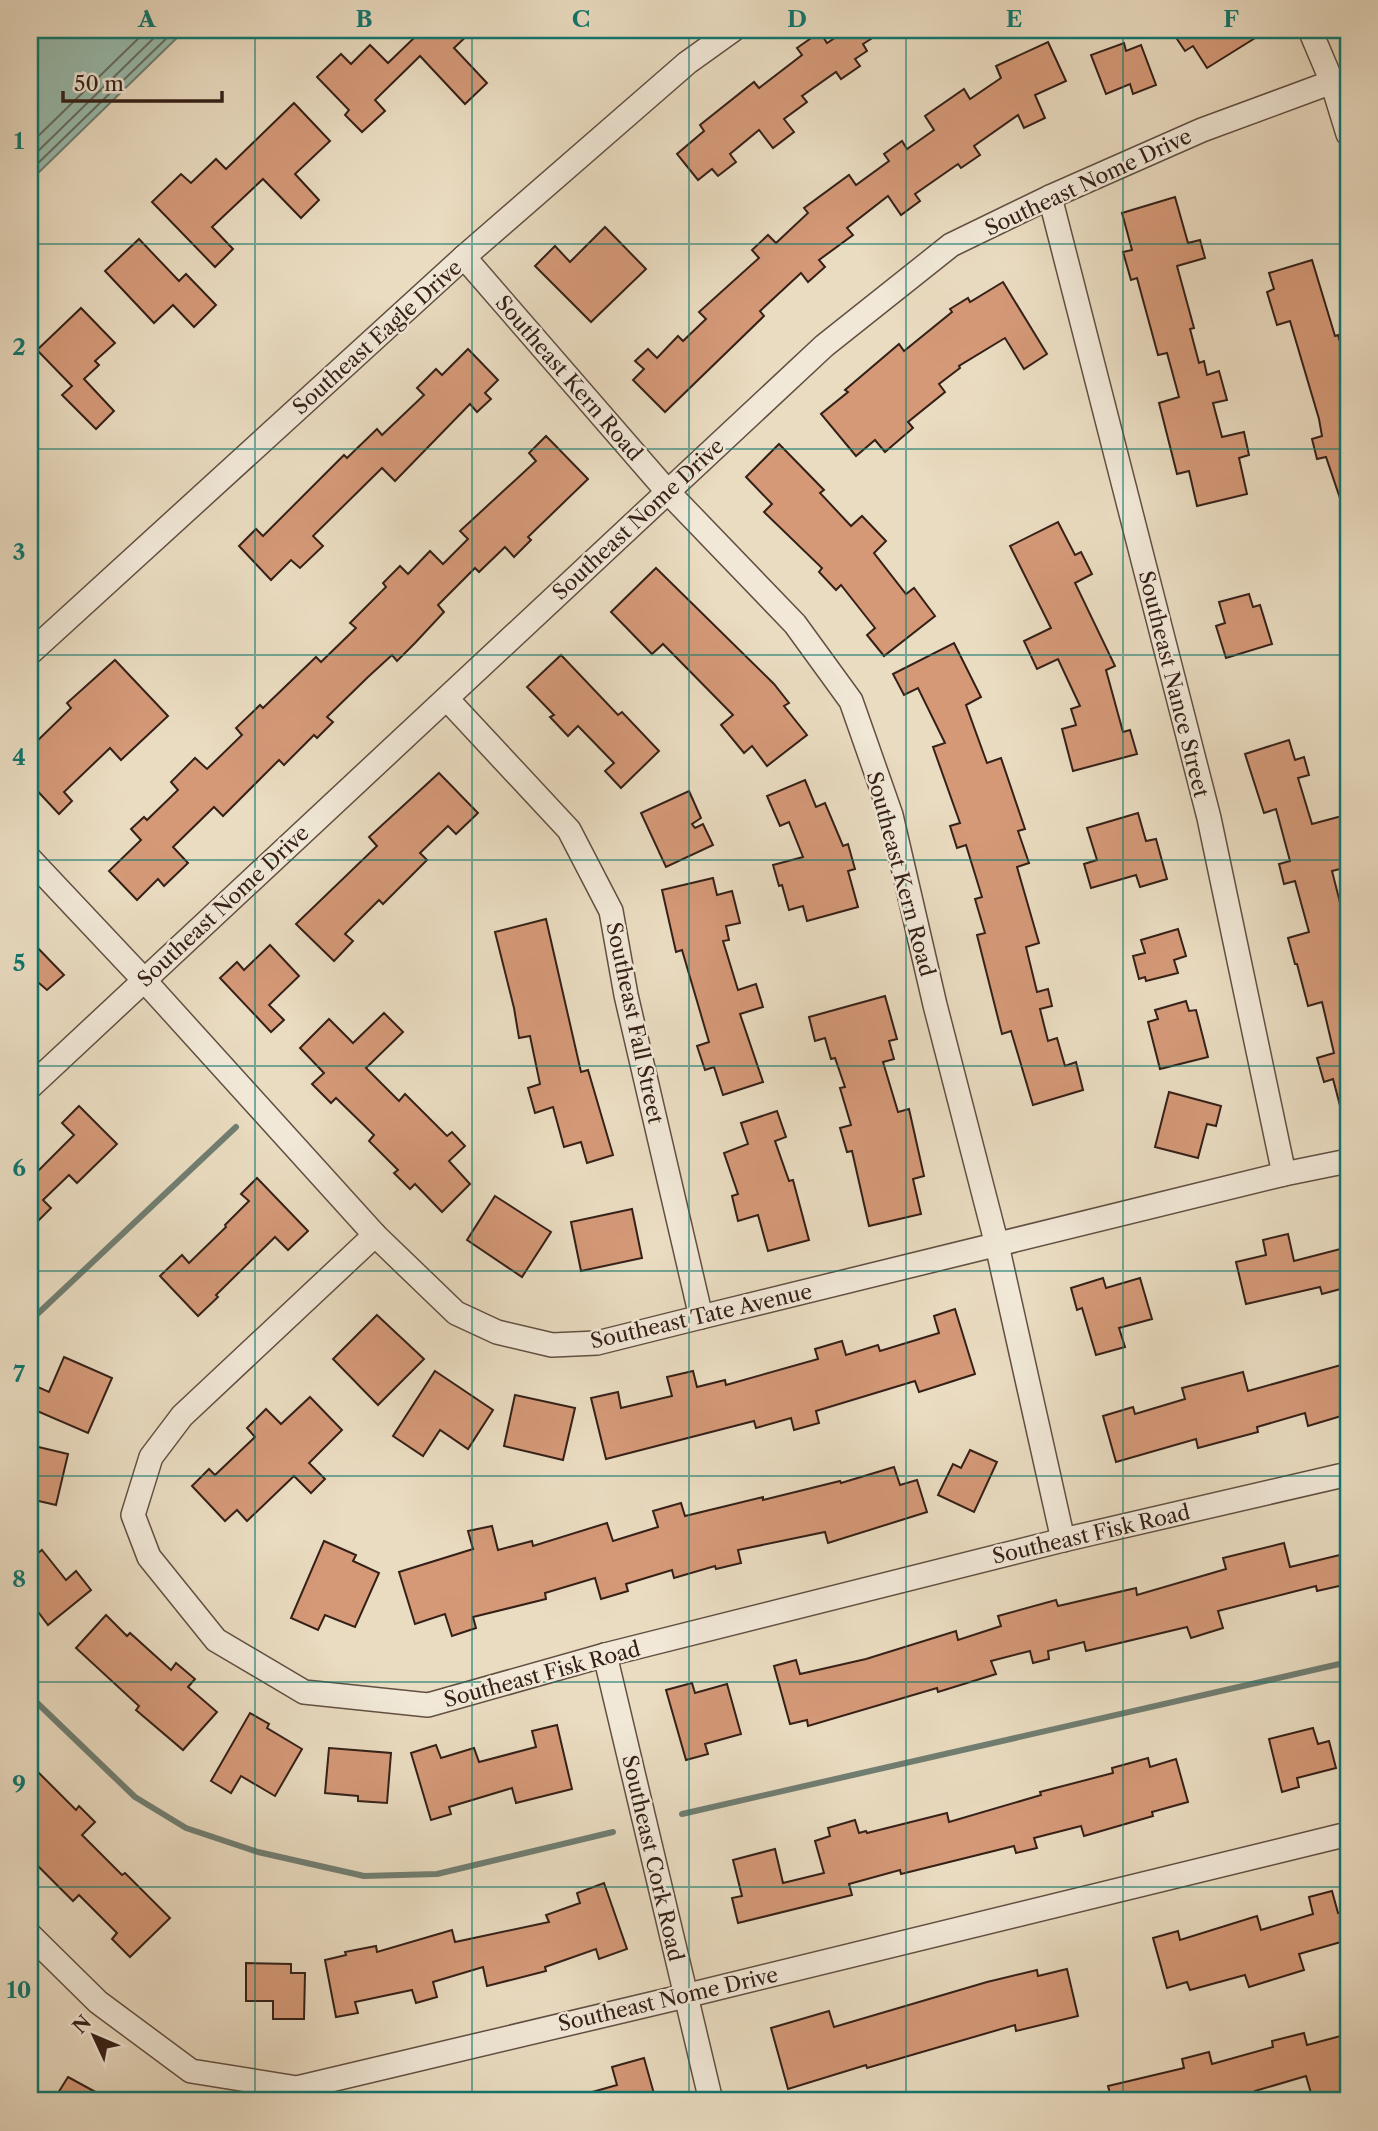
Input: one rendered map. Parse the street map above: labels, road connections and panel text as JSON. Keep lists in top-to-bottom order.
{
  "streets": {
    "street": [
      "Southeast Nome Drive",
      "Southeast Eagle Drive",
      "Southeast Kern Road",
      "Southeast Nance Street",
      "Southeast Fall Street",
      "Southeast Tate Avenue",
      "Southeast Fisk Road",
      "Southeast Cork Road"
    ]
  },
  "crossings": [
    ["Southeast Nome Drive", "Southeast Kern Road"],
    ["Southeast Nome Drive", "Southeast Nance Street"],
    ["Southeast Nome Drive", "Southeast Fall Street"],
    ["Southeast Nome Drive", "Southeast Tate Avenue"],
    ["Southeast Nome Drive", "Southeast Cork Road"],
    ["Southeast Eagle Drive", "Southeast Kern Road"],
    ["Southeast Kern Road", "Southeast Tate Avenue"],
    ["Southeast Kern Road", "Southeast Fisk Road"],
    ["Southeast Nance Street", "Southeast Tate Avenue"],
    ["Southeast Fall Street", "Southeast Tate Avenue"],
    ["Southeast Tate Avenue", "Southeast Fisk Road"],
    ["Southeast Fisk Road", "Southeast Cork Road"]
  ],
  "scale_bar": "50 m",
  "north": "top left",
  "grid": {
    "columns": [
      "A",
      "B",
      "C",
      "D",
      "E",
      "F"
    ],
    "rows": [
      "1",
      "2",
      "3",
      "4",
      "5",
      "6",
      "7",
      "8",
      "9",
      "10"
    ]
  }
}
